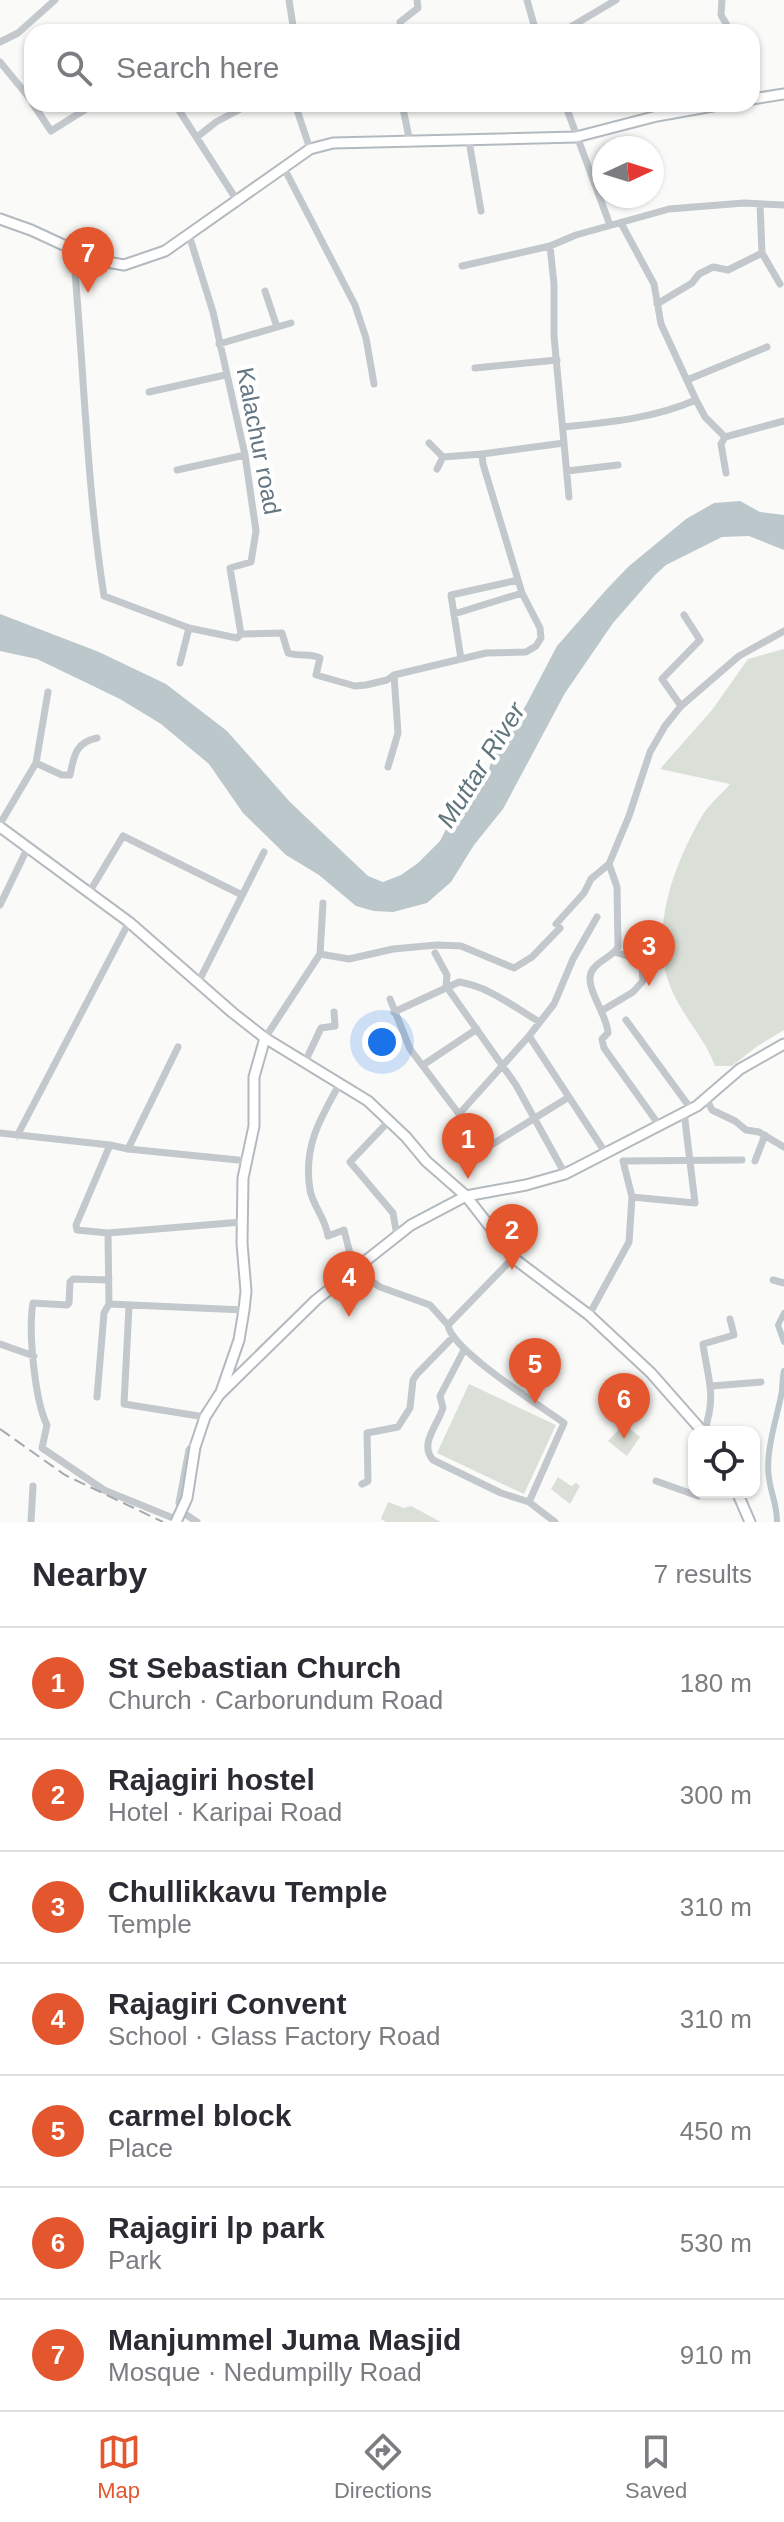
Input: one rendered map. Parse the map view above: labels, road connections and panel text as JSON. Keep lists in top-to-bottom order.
{
  "streets": {
    "street": ["Kalachur road"]
  },
  "water": ["Muttar River"],
  "north": "right",
  "page": {
    "search": "Search here",
    "pins": [
      "7",
      "3",
      "1",
      "2",
      "4",
      "5",
      "6"
    ],
    "heading": ["Nearby", "7 results"],
    "list": [
      {
        "mark": "1",
        "name": "St Sebastian Church",
        "note": "Church · Carborundum Road",
        "value": "180 m"
      },
      {
        "mark": "2",
        "name": "Rajagiri hostel",
        "note": "Hotel · Karipai Road",
        "value": "300 m"
      },
      {
        "mark": "3",
        "name": "Chullikkavu Temple",
        "note": "Temple",
        "value": "310 m"
      },
      {
        "mark": "4",
        "name": "Rajagiri Convent",
        "note": "School · Glass Factory Road",
        "value": "310 m"
      },
      {
        "mark": "5",
        "name": "carmel block",
        "note": "Place",
        "value": "450 m"
      },
      {
        "mark": "6",
        "name": "Rajagiri lp park",
        "note": "Park",
        "value": "530 m"
      },
      {
        "mark": "7",
        "name": "Manjummel Juma Masjid",
        "note": "Mosque · Nedumpilly Road",
        "value": "910 m"
      }
    ],
    "nav": ["Map", "Directions", "Saved"]
  }
}
